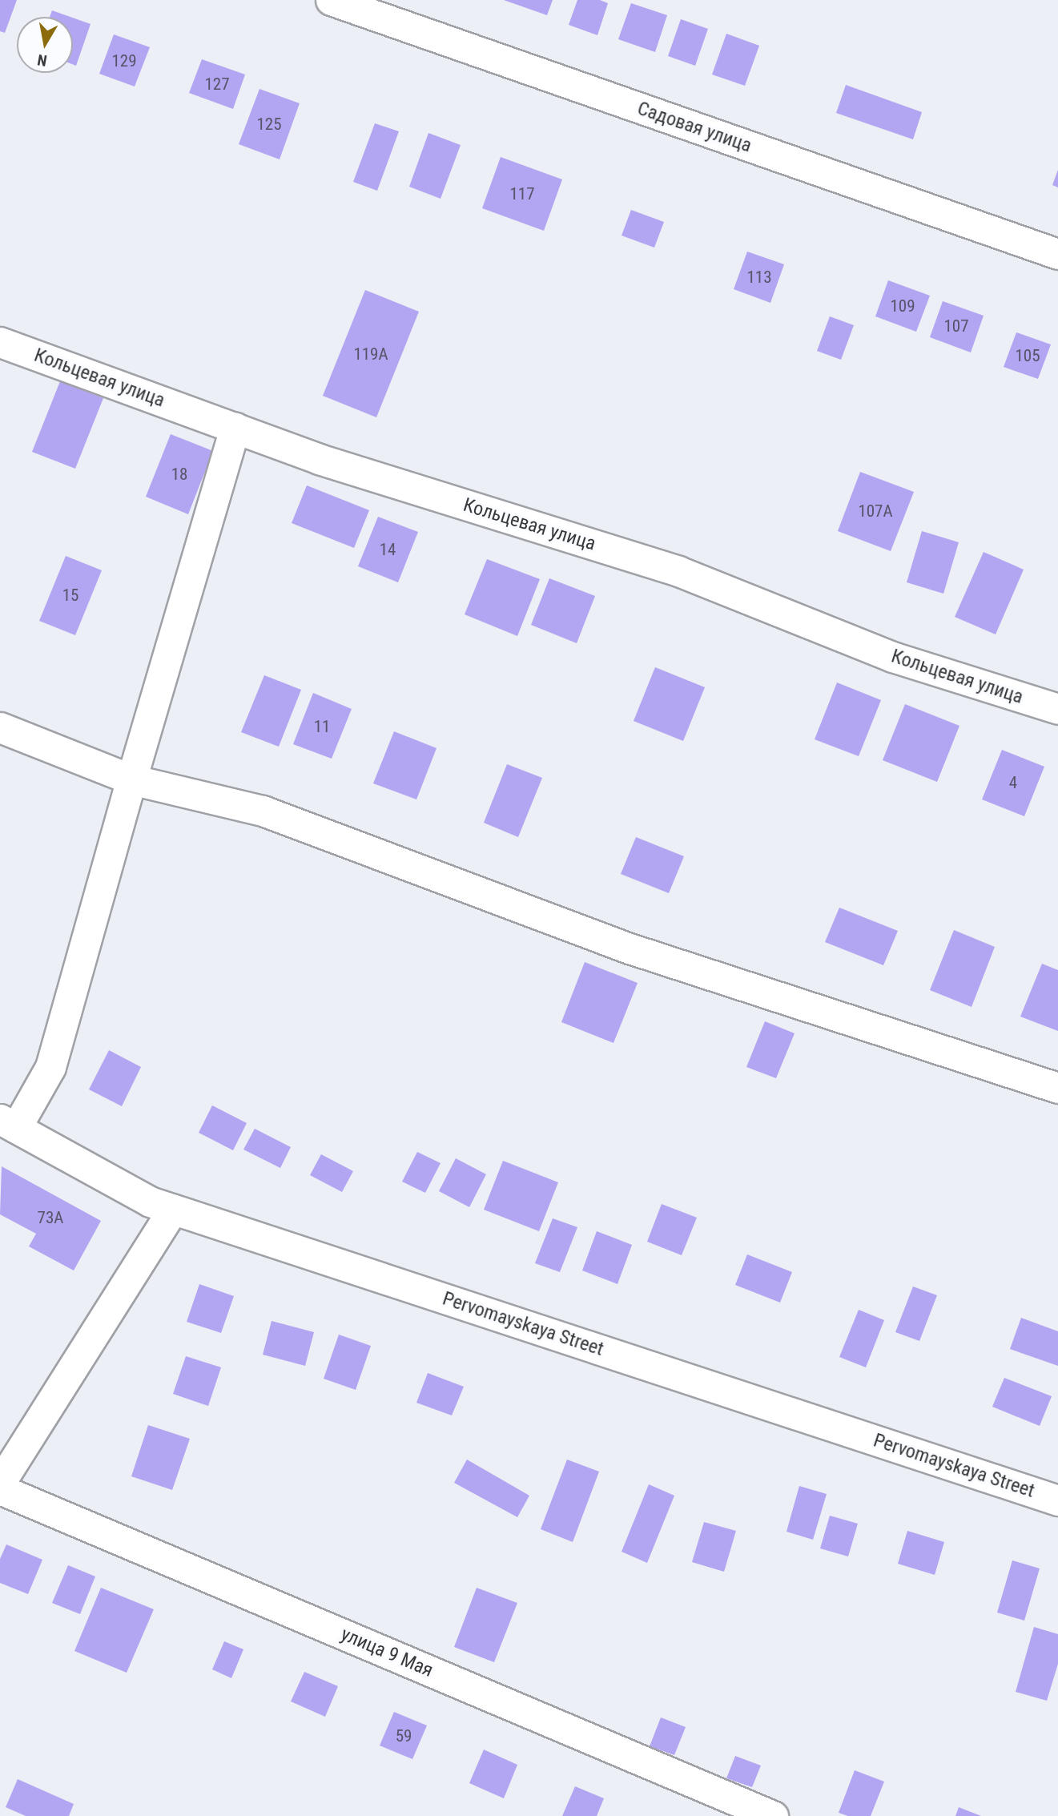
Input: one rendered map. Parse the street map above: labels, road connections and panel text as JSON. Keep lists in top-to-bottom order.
{
  "streets": {
    "street": [
      "Садовая улица",
      "Кольцевая улица",
      "Pervomayskaya Street",
      "улица 9 Мая"
    ]
  },
  "house_numbers": [
    "129",
    "127",
    "125",
    "117",
    "113",
    "109",
    "107",
    "119А",
    "105",
    "18",
    "107А",
    "14",
    "15",
    "11",
    "4",
    "73А",
    "59"
  ],
  "north": "bottom"
}
